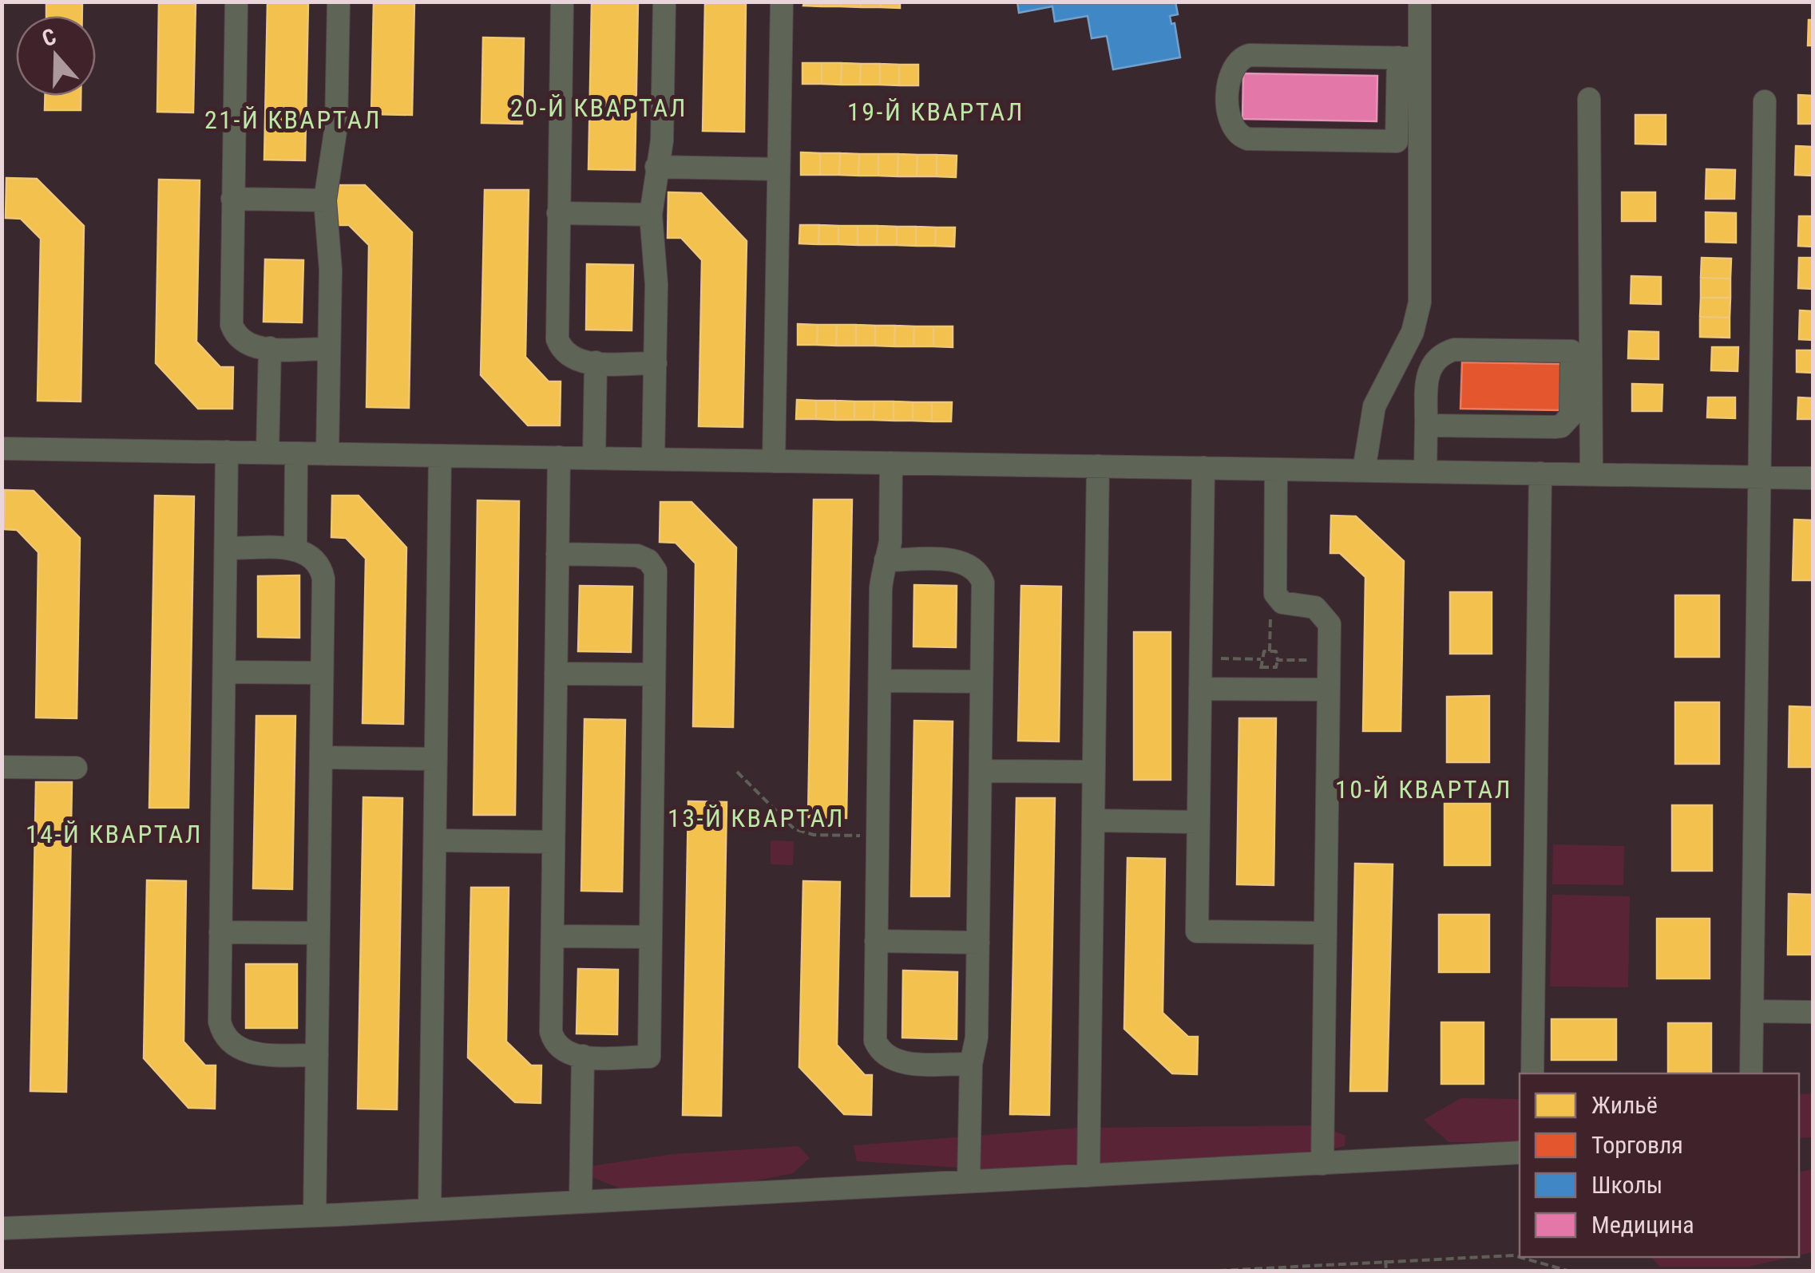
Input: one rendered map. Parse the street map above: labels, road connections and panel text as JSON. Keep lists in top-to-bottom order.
{
  "districts": [
    "20-Й КВАРТАЛ",
    "19-Й КВАРТАЛ",
    "21-Й КВАРТАЛ",
    "10-Й КВАРТАЛ",
    "13-Й КВАРТАЛ",
    "14-Й КВАРТАЛ"
  ],
  "legend": [
    "Жильё",
    "Торговля",
    "Школы",
    "Медицина"
  ],
  "north": "top"
}
